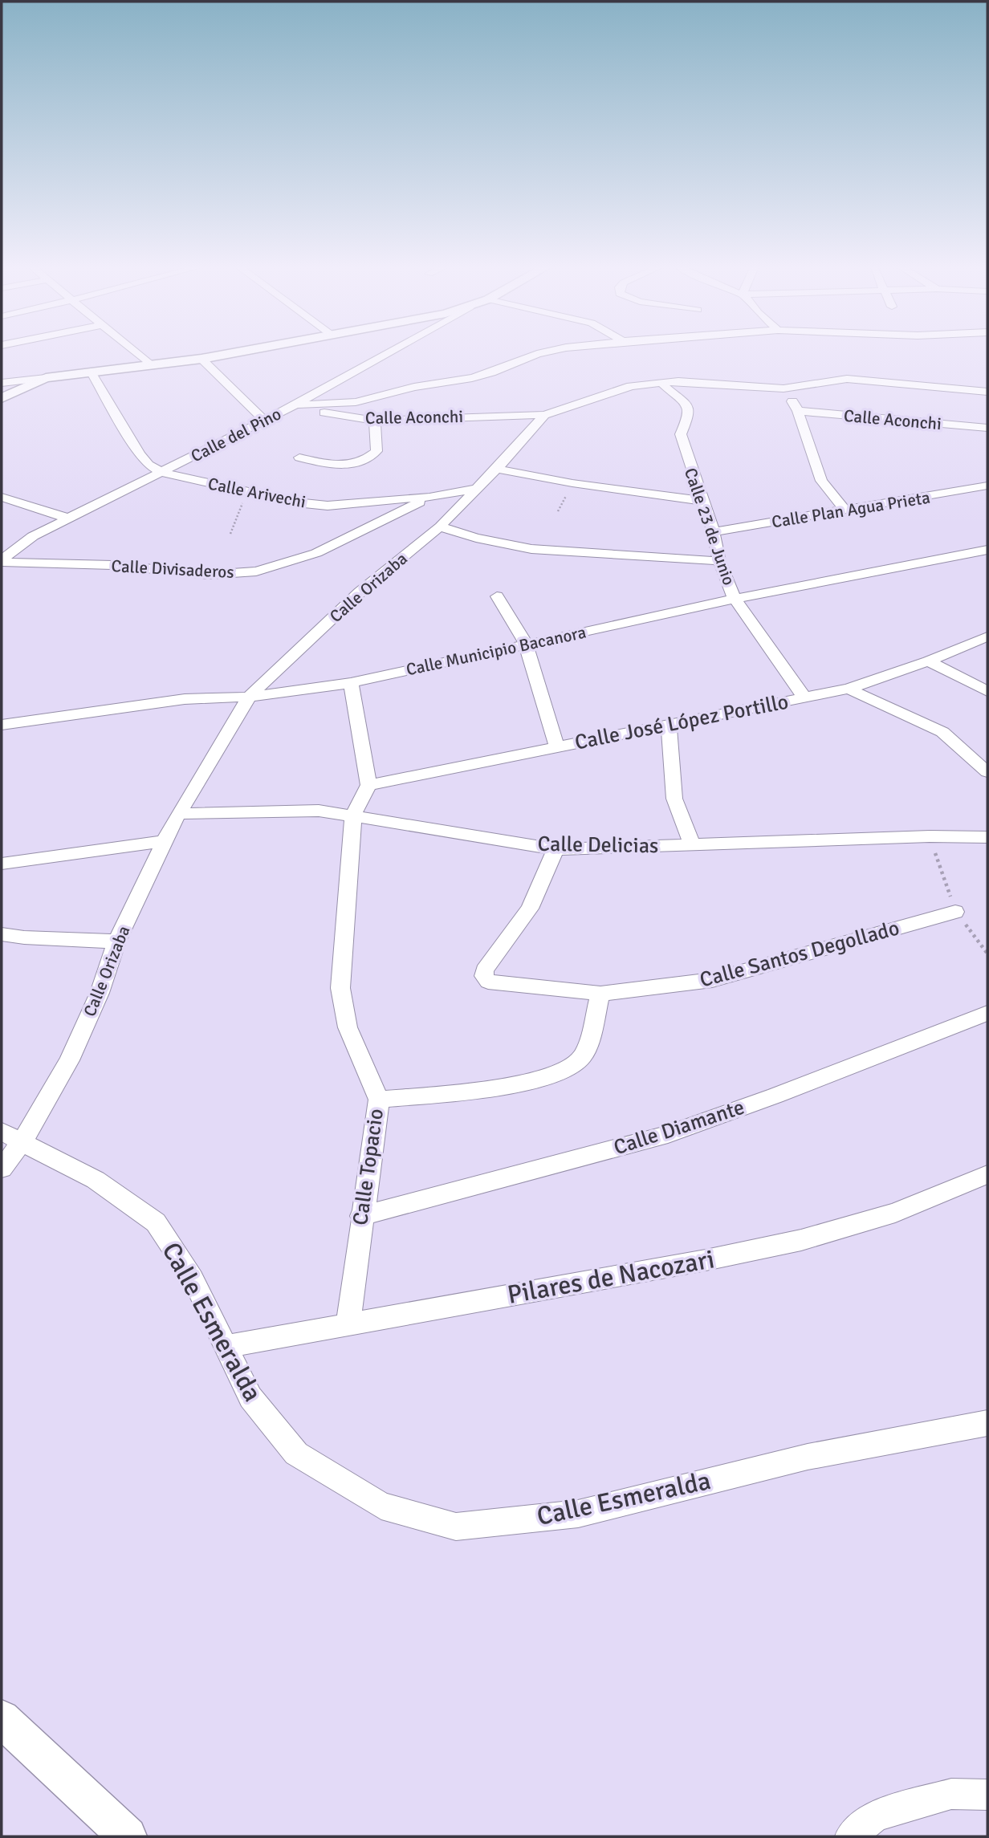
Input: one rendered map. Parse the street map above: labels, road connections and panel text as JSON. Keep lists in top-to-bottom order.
{
  "streets": {
    "street": [
      "Calle Aconchi",
      "Calle del Pino",
      "Calle Arivechi",
      "Calle Plan Agua Prieta",
      "Calle 23 de Junio",
      "Calle Divisaderos",
      "Calle Orizaba",
      "Calle Municipio Bacanora",
      "Calle José López Portillo",
      "Calle Delicias",
      "Calle Santos Degollado",
      "Calle Diamante",
      "Calle Topacio",
      "Pilares de Nacozari",
      "Calle Esmeralda"
    ]
  },
  "crossings": [
    ["Calle Aconchi", "Calle del Pino"],
    ["Calle Aconchi", "Calle Orizaba"],
    ["Calle del Pino", "Calle Arivechi"],
    ["Calle del Pino", "Calle Divisaderos"],
    ["Calle Arivechi", "Calle Divisaderos"],
    ["Calle Arivechi", "Calle Orizaba"],
    ["Calle Plan Agua Prieta", "Calle 23 de Junio"],
    ["Calle 23 de Junio", "Calle Municipio Bacanora"],
    ["Calle 23 de Junio", "Calle José López Portillo"],
    ["Calle Orizaba", "Calle Municipio Bacanora"],
    ["Calle Orizaba", "Calle Delicias"],
    ["Calle Orizaba", "Calle Esmeralda"],
    ["Calle Delicias", "Calle Santos Degollado"],
    ["Calle Delicias", "Calle Topacio"],
    ["Calle Diamante", "Calle Topacio"],
    ["Calle Topacio", "Pilares de Nacozari"],
    ["Pilares de Nacozari", "Calle Esmeralda"]
  ]
}
